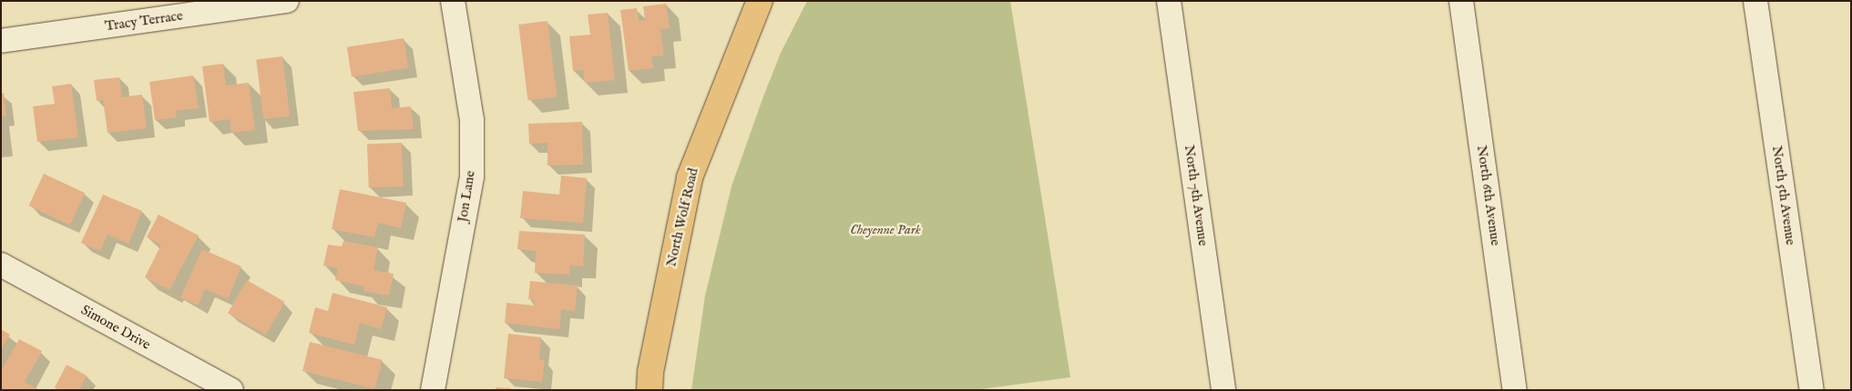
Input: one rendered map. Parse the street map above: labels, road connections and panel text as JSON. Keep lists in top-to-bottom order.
{
  "streets": {
    "main road": ["North Wolf Road"],
    "street": [
      "Tracy Terrace",
      "North 7th Avenue",
      "North 6th Avenue",
      "North 5th Avenue",
      "Jon Lane",
      "Simone Drive"
    ]
  },
  "parks": ["Cheyenne Park"]
}
